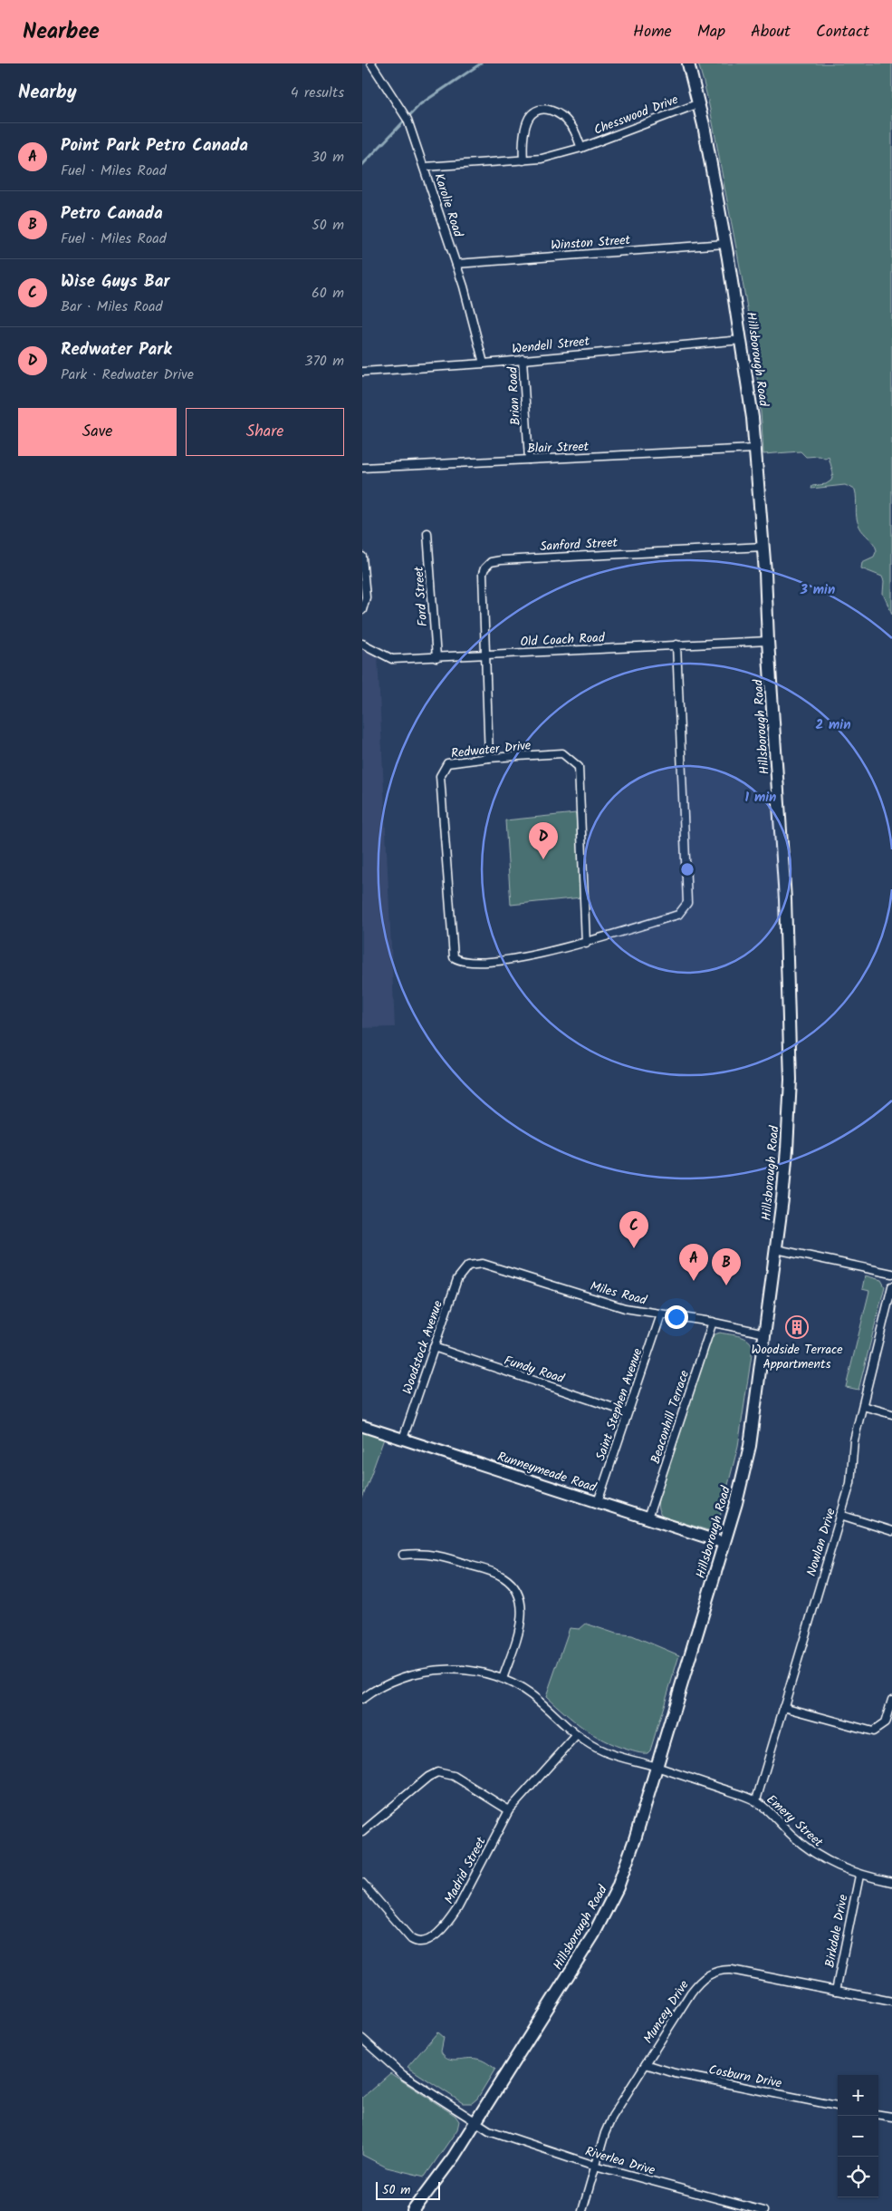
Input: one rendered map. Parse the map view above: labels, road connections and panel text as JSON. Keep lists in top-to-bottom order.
{
  "streets": {
    "main road": ["Hillsborough Road"],
    "street": [
      "Chesswood Drive",
      "Karolie Road",
      "Winston Street",
      "Wendell Street",
      "Brian Road",
      "Blair Street",
      "Sanford Street",
      "Ford Street",
      "Old Coach Road",
      "Redwater Drive",
      "Miles Road",
      "Woodstock Avenue",
      "Fundy Road",
      "Saint Stephen Avenue",
      "Beaconhill Terrace",
      "Runneymeade Road",
      "Nowlan Drive",
      "Emery Street",
      "Madrid Street",
      "Birkdale Drive",
      "Muncey Drive",
      "Cosburn Drive",
      "Riverlea Drive"
    ]
  },
  "crossings": [
    ["Chesswood Drive", "Karolie Road"],
    ["Chesswood Drive", "Hillsborough Road"],
    ["Karolie Road", "Winston Street"],
    ["Karolie Road", "Wendell Street"],
    ["Winston Street", "Hillsborough Road"],
    ["Wendell Street", "Hillsborough Road"],
    ["Wendell Street", "Brian Road"],
    ["Hillsborough Road", "Blair Street"],
    ["Hillsborough Road", "Sanford Street"],
    ["Hillsborough Road", "Old Coach Road"],
    ["Hillsborough Road", "Miles Road"],
    ["Hillsborough Road", "Runneymeade Road"],
    ["Hillsborough Road", "Emery Street"],
    ["Hillsborough Road", "Riverlea Drive"],
    ["Brian Road", "Blair Street"],
    ["Sanford Street", "Old Coach Road"],
    ["Ford Street", "Old Coach Road"],
    ["Old Coach Road", "Redwater Drive"],
    ["Miles Road", "Woodstock Avenue"],
    ["Miles Road", "Saint Stephen Avenue"],
    ["Miles Road", "Beaconhill Terrace"],
    ["Woodstock Avenue", "Fundy Road"],
    ["Woodstock Avenue", "Runneymeade Road"],
    ["Fundy Road", "Saint Stephen Avenue"],
    ["Saint Stephen Avenue", "Runneymeade Road"],
    ["Beaconhill Terrace", "Runneymeade Road"],
    ["Nowlan Drive", "Emery Street"],
    ["Emery Street", "Madrid Street"],
    ["Emery Street", "Birkdale Drive"],
    ["Birkdale Drive", "Muncey Drive"],
    ["Muncey Drive", "Cosburn Drive"],
    ["Muncey Drive", "Riverlea Drive"]
  ],
  "places": {
    "building": ["Woodside Terrace Appartments"]
  },
  "scale_bar": "50 m",
  "page": {
    "header": "Nearbee",
    "nav": [
      "Home",
      "Map",
      "About",
      "Contact"
    ],
    "heading": ["Nearby", "4 results"],
    "list": [
      {
        "mark": "A",
        "name": "Point Park Petro Canada",
        "note": "Fuel · Miles Road",
        "value": "30 m"
      },
      {
        "mark": "B",
        "name": "Petro Canada",
        "note": "Fuel · Miles Road",
        "value": "50 m"
      },
      {
        "mark": "C",
        "name": "Wise Guys Bar",
        "note": "Bar · Miles Road",
        "value": "60 m"
      },
      {
        "mark": "D",
        "name": "Redwater Park",
        "note": "Park · Redwater Drive",
        "value": "370 m"
      }
    ],
    "buttons": ["Save", "Share"],
    "pins": [
      "D",
      "C",
      "A",
      "B"
    ],
    "map_buttons": ["+", "−"],
    "scale": "50 m"
  },
  "rings": ["3 min", "2 min", "1 min"]
}
